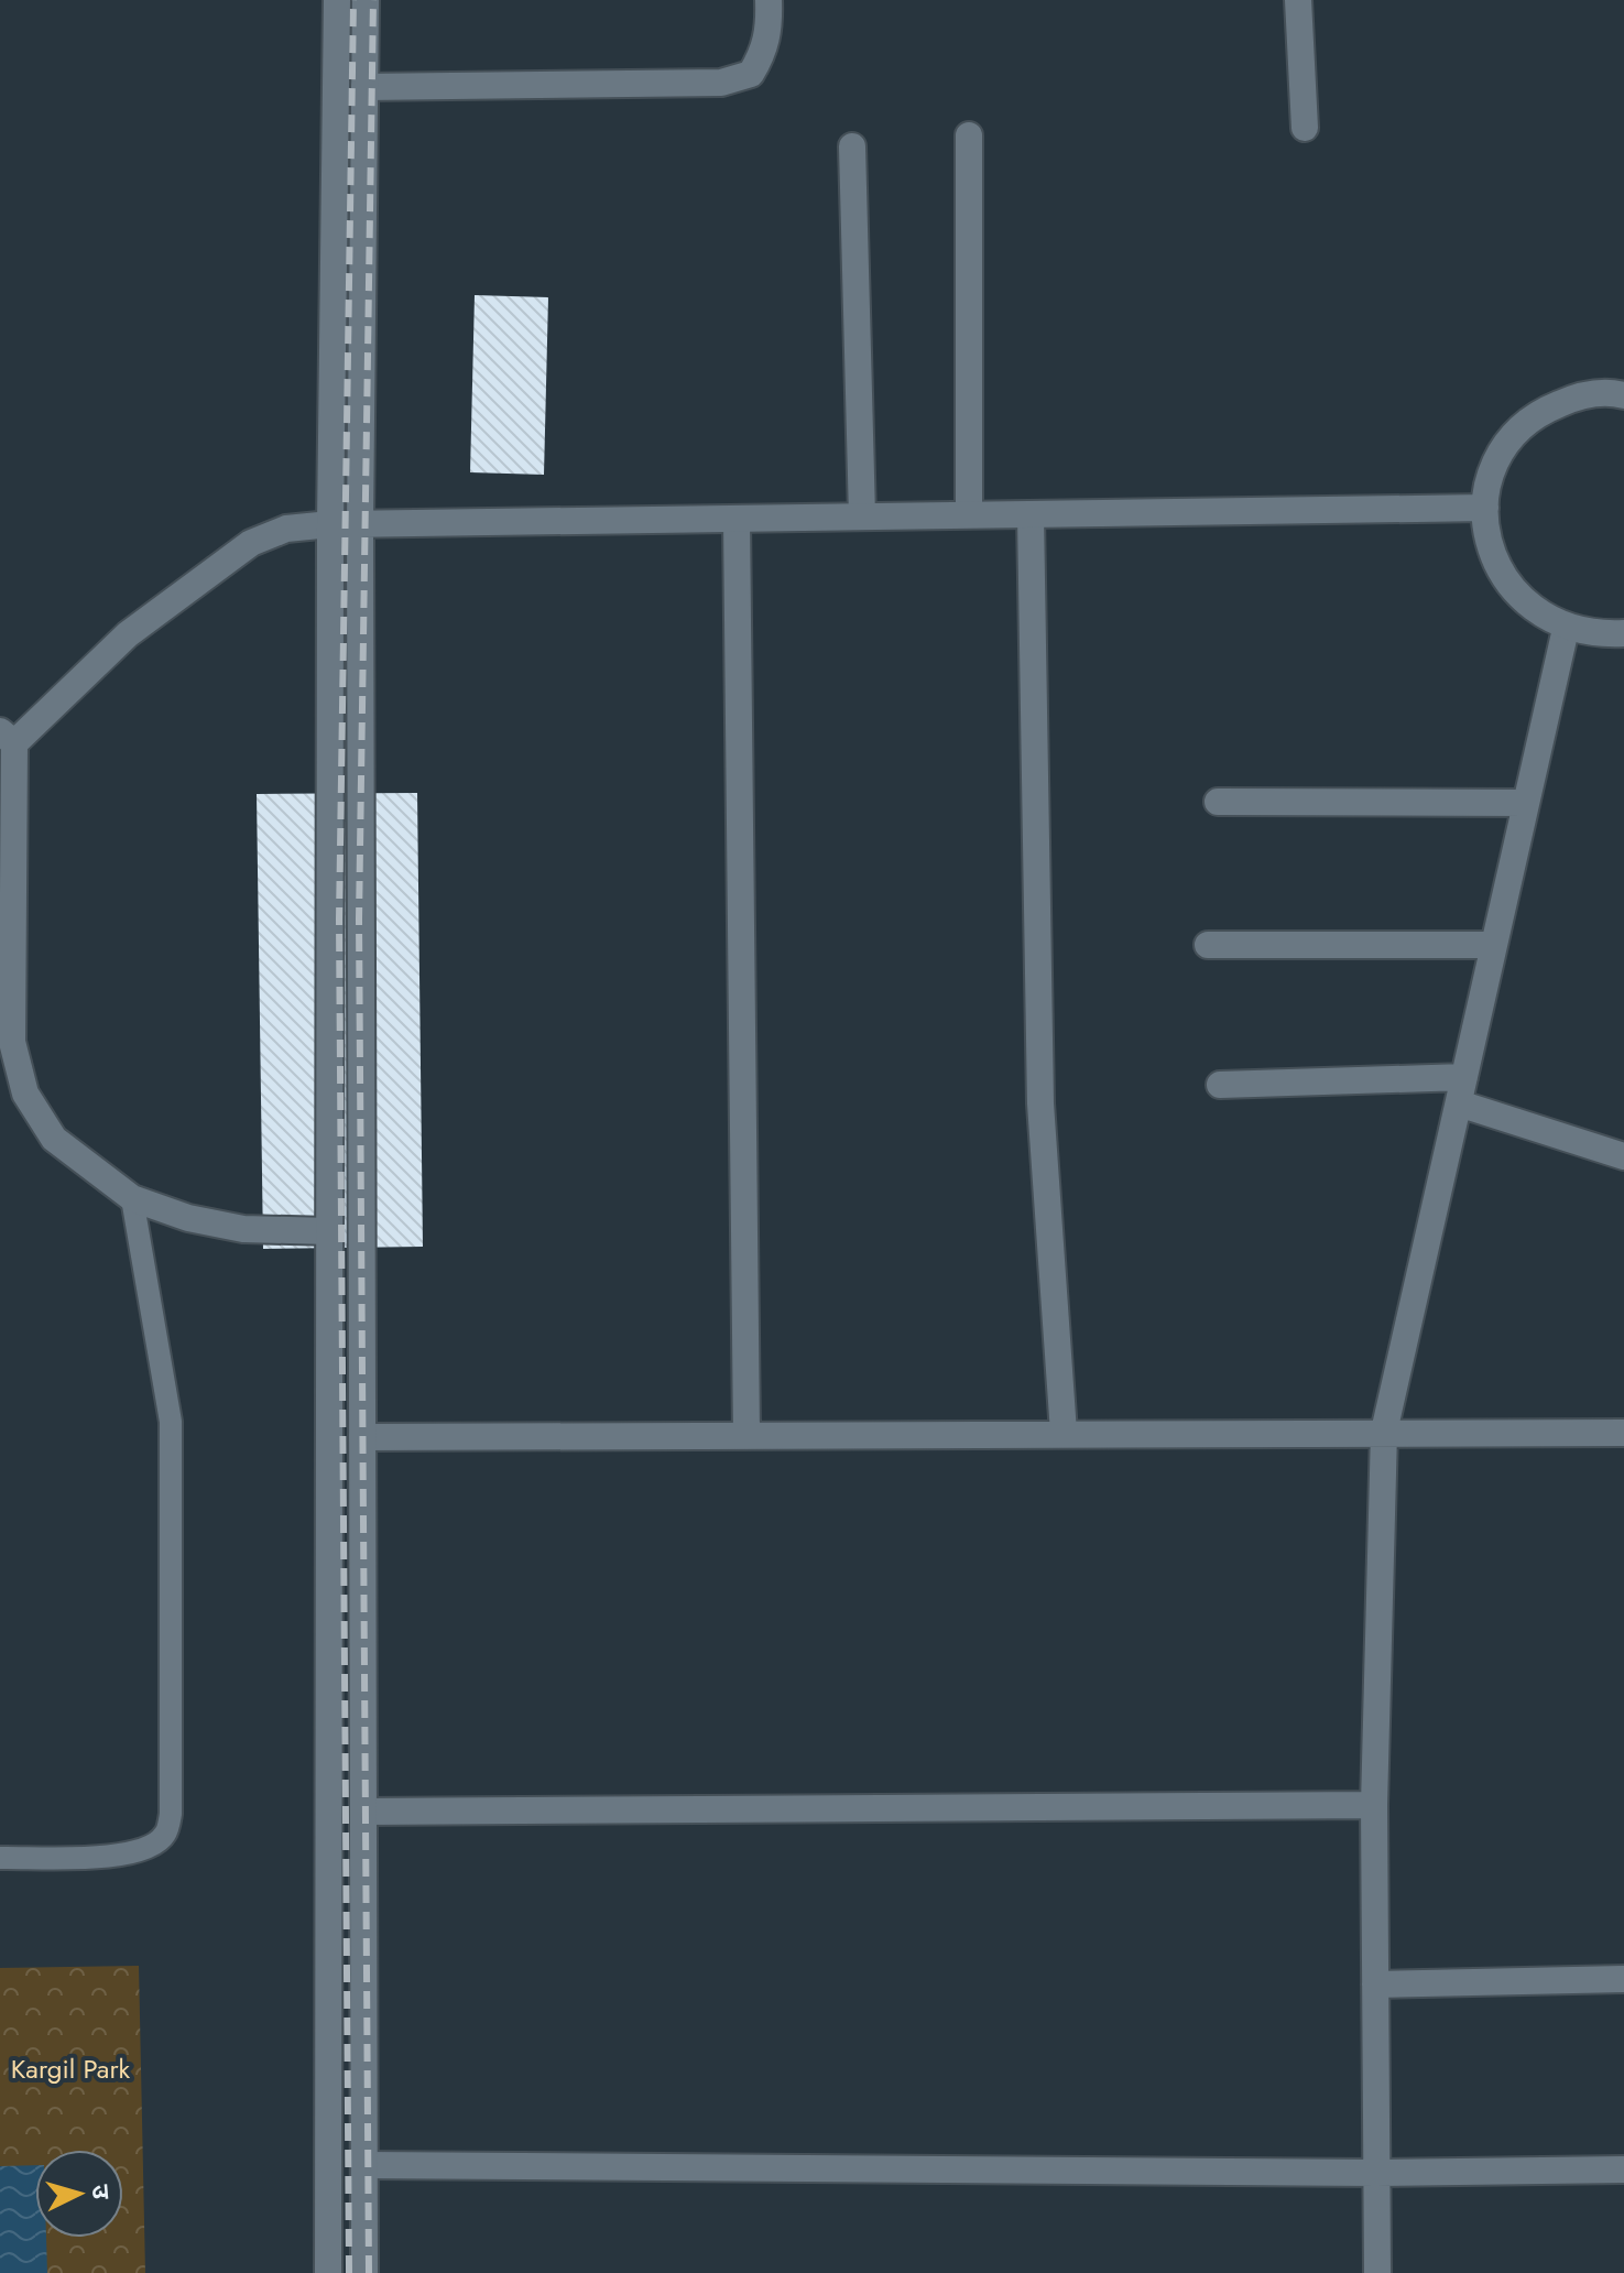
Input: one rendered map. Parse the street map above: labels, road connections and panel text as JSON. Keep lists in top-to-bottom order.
{
  "parks": ["Kargil Park"],
  "north": "right"
}
